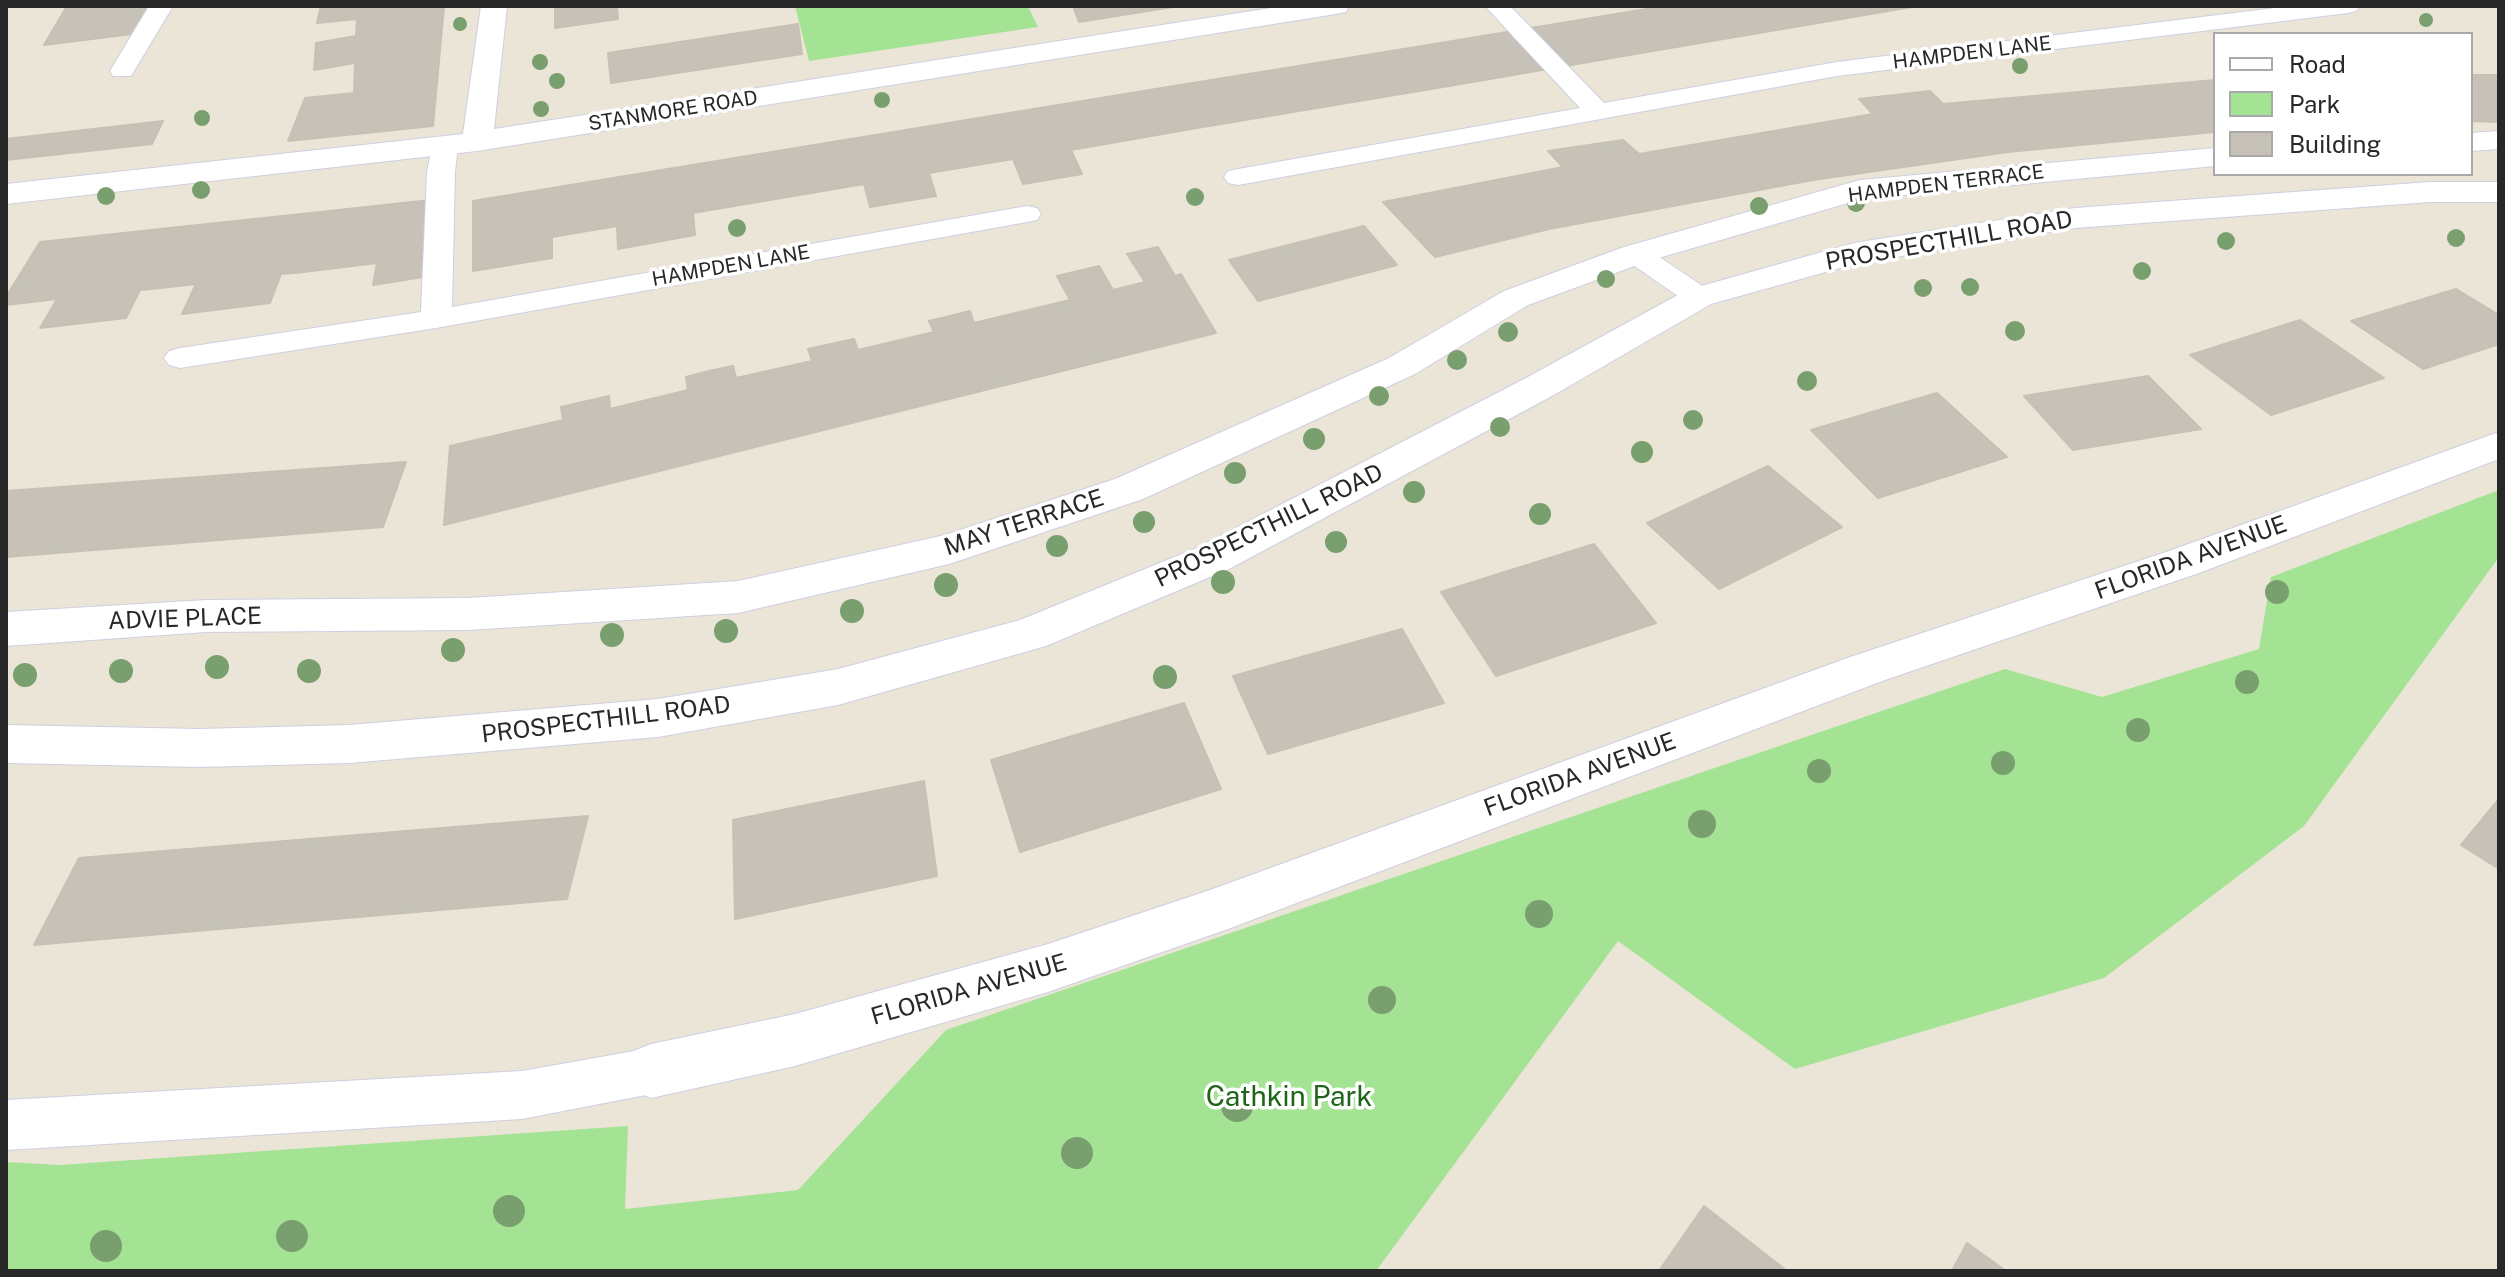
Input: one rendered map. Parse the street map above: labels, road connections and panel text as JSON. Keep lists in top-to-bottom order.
{
  "streets": {
    "street": [
      "STANMORE ROAD",
      "HAMPDEN TERRACE",
      "PROSPECTHILL ROAD",
      "MAY TERRACE",
      "FLORIDA AVENUE",
      "ADVIE PLACE"
    ],
    "lane": ["HAMPDEN LANE"]
  },
  "crossings": [
    ["HAMPDEN TERRACE", "MAY TERRACE"],
    ["MAY TERRACE", "ADVIE PLACE"]
  ],
  "parks": ["Cathkin Park"],
  "legend": ["Road", "Park", "Building"]
}
